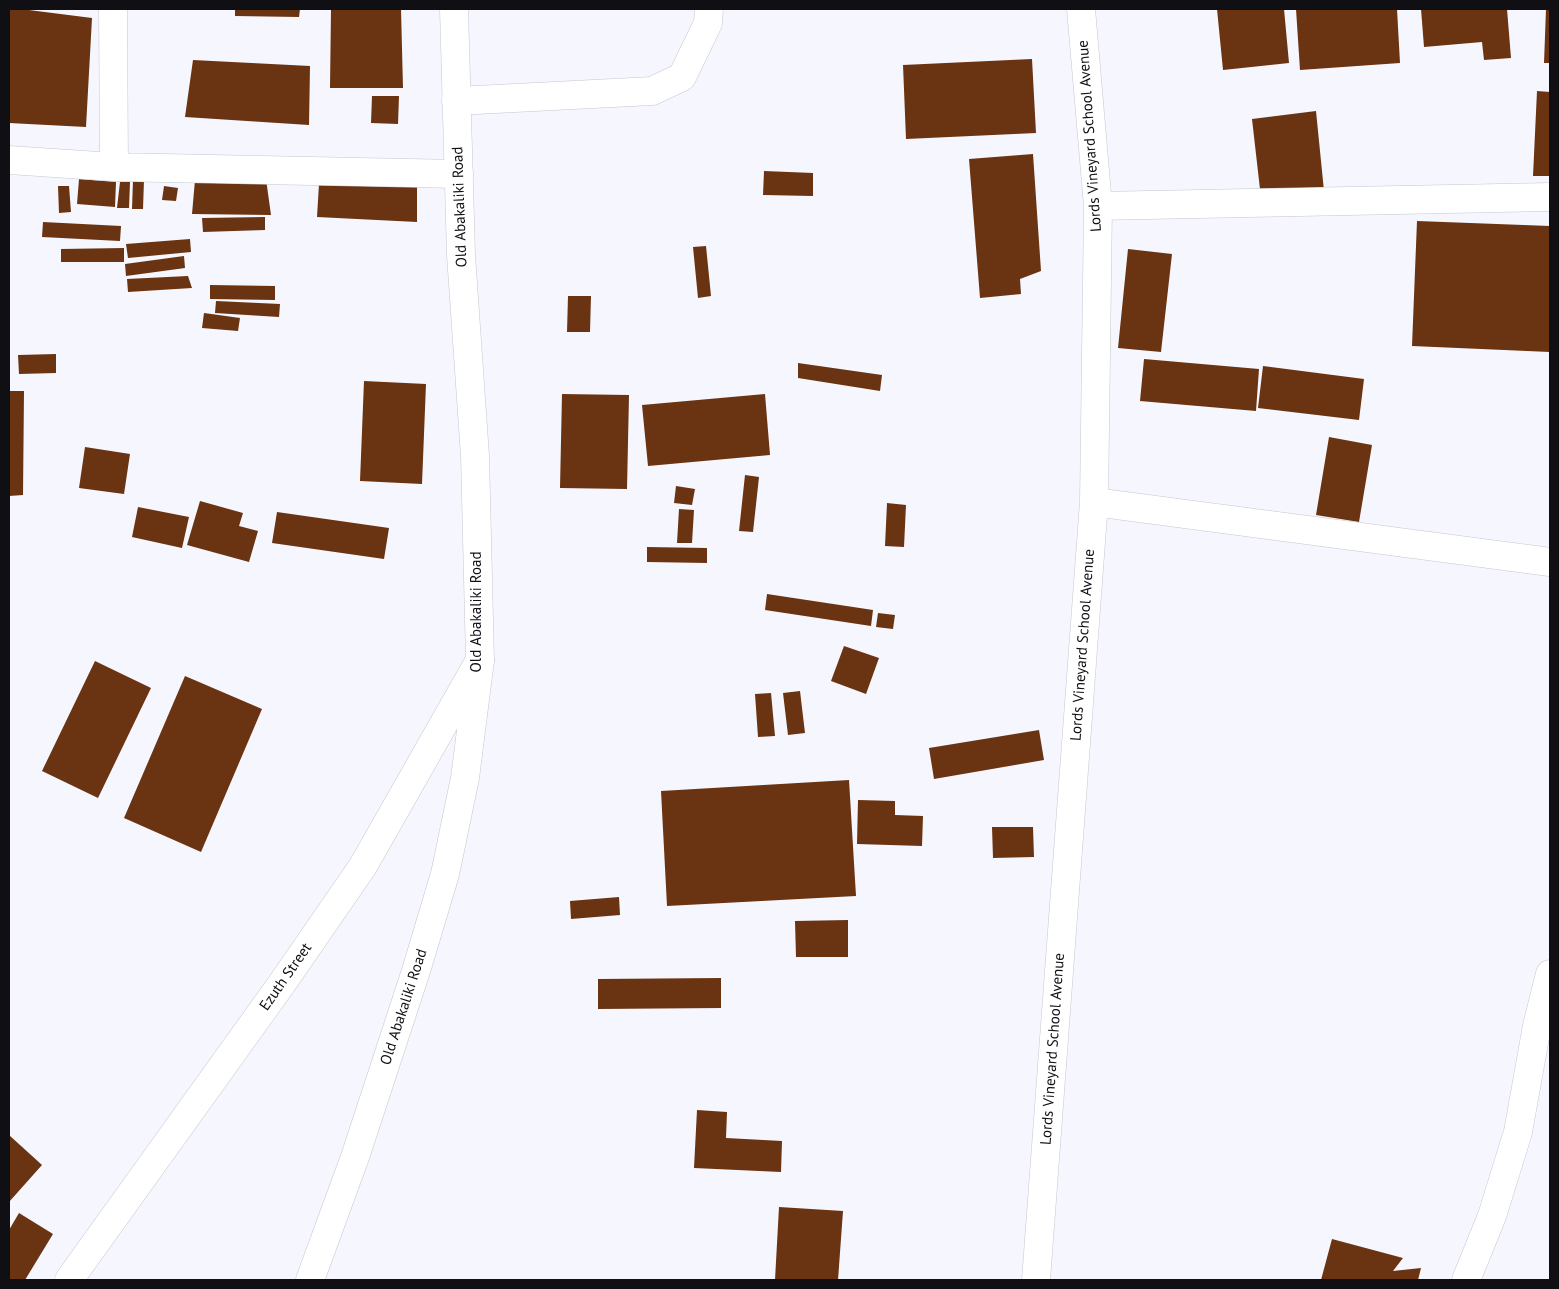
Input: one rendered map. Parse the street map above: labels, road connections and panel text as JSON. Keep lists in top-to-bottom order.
{
  "streets": {
    "street": ["Lords Vineyard School Avenue", "Old Abakaliki Road", "Ezuth Street"]
  },
  "crossings": [
    ["Old Abakaliki Road", "Ezuth Street"]
  ]
}
